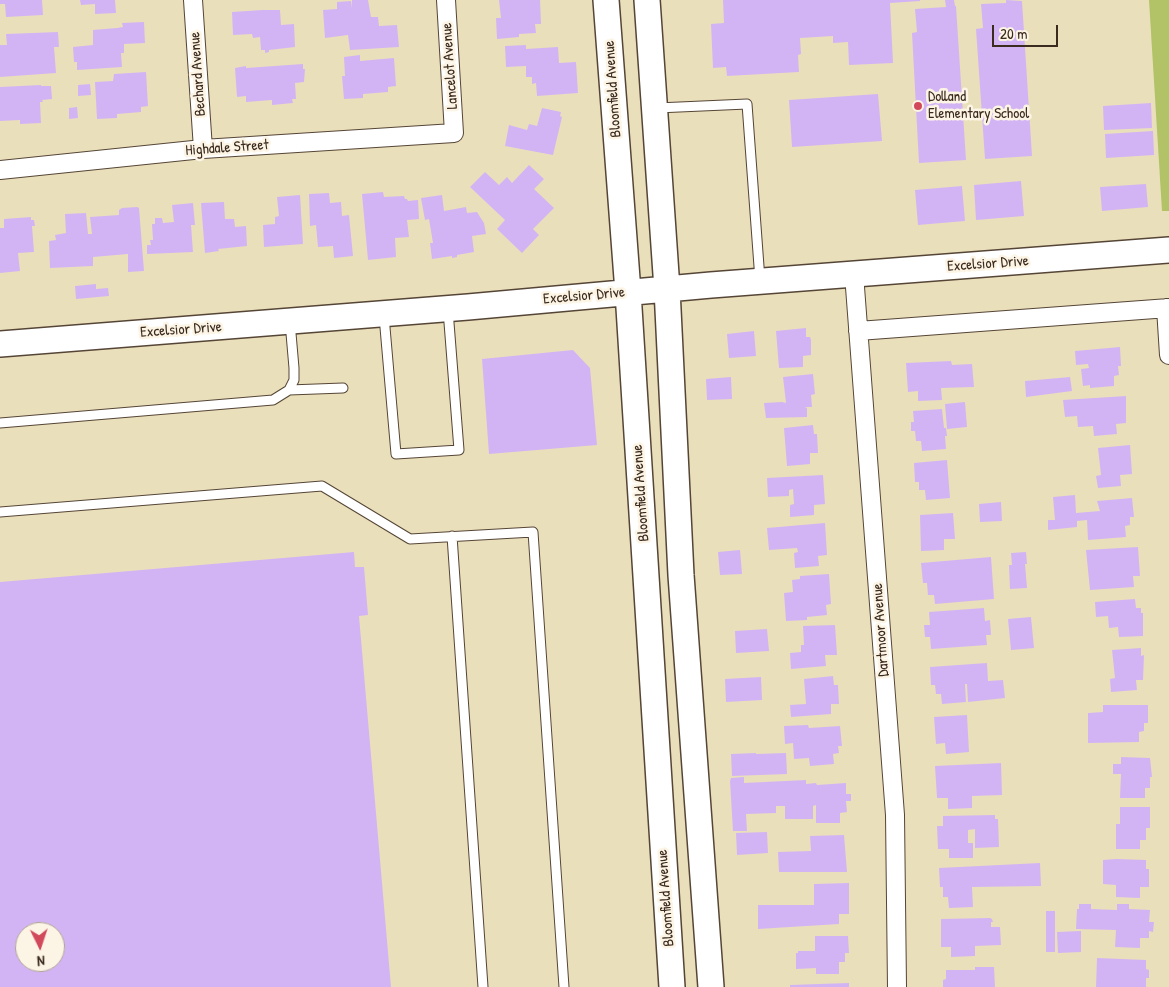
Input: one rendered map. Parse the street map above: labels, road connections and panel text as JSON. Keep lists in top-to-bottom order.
{
  "streets": {
    "main road": ["Bloomfield Avenue", "Excelsior Drive"],
    "street": [
      "Lancelot Avenue",
      "Bechard Avenue",
      "Highdale Street",
      "Dartmoor Avenue"
    ]
  },
  "crossings": [
    ["Lancelot Avenue", "Highdale Street"],
    ["Bechard Avenue", "Highdale Street"],
    ["Bloomfield Avenue", "Excelsior Drive"],
    ["Excelsior Drive", "Dartmoor Avenue"]
  ],
  "places": ["Dolland Elementary School"],
  "scale_bar": "20 m",
  "north": "bottom"
}
